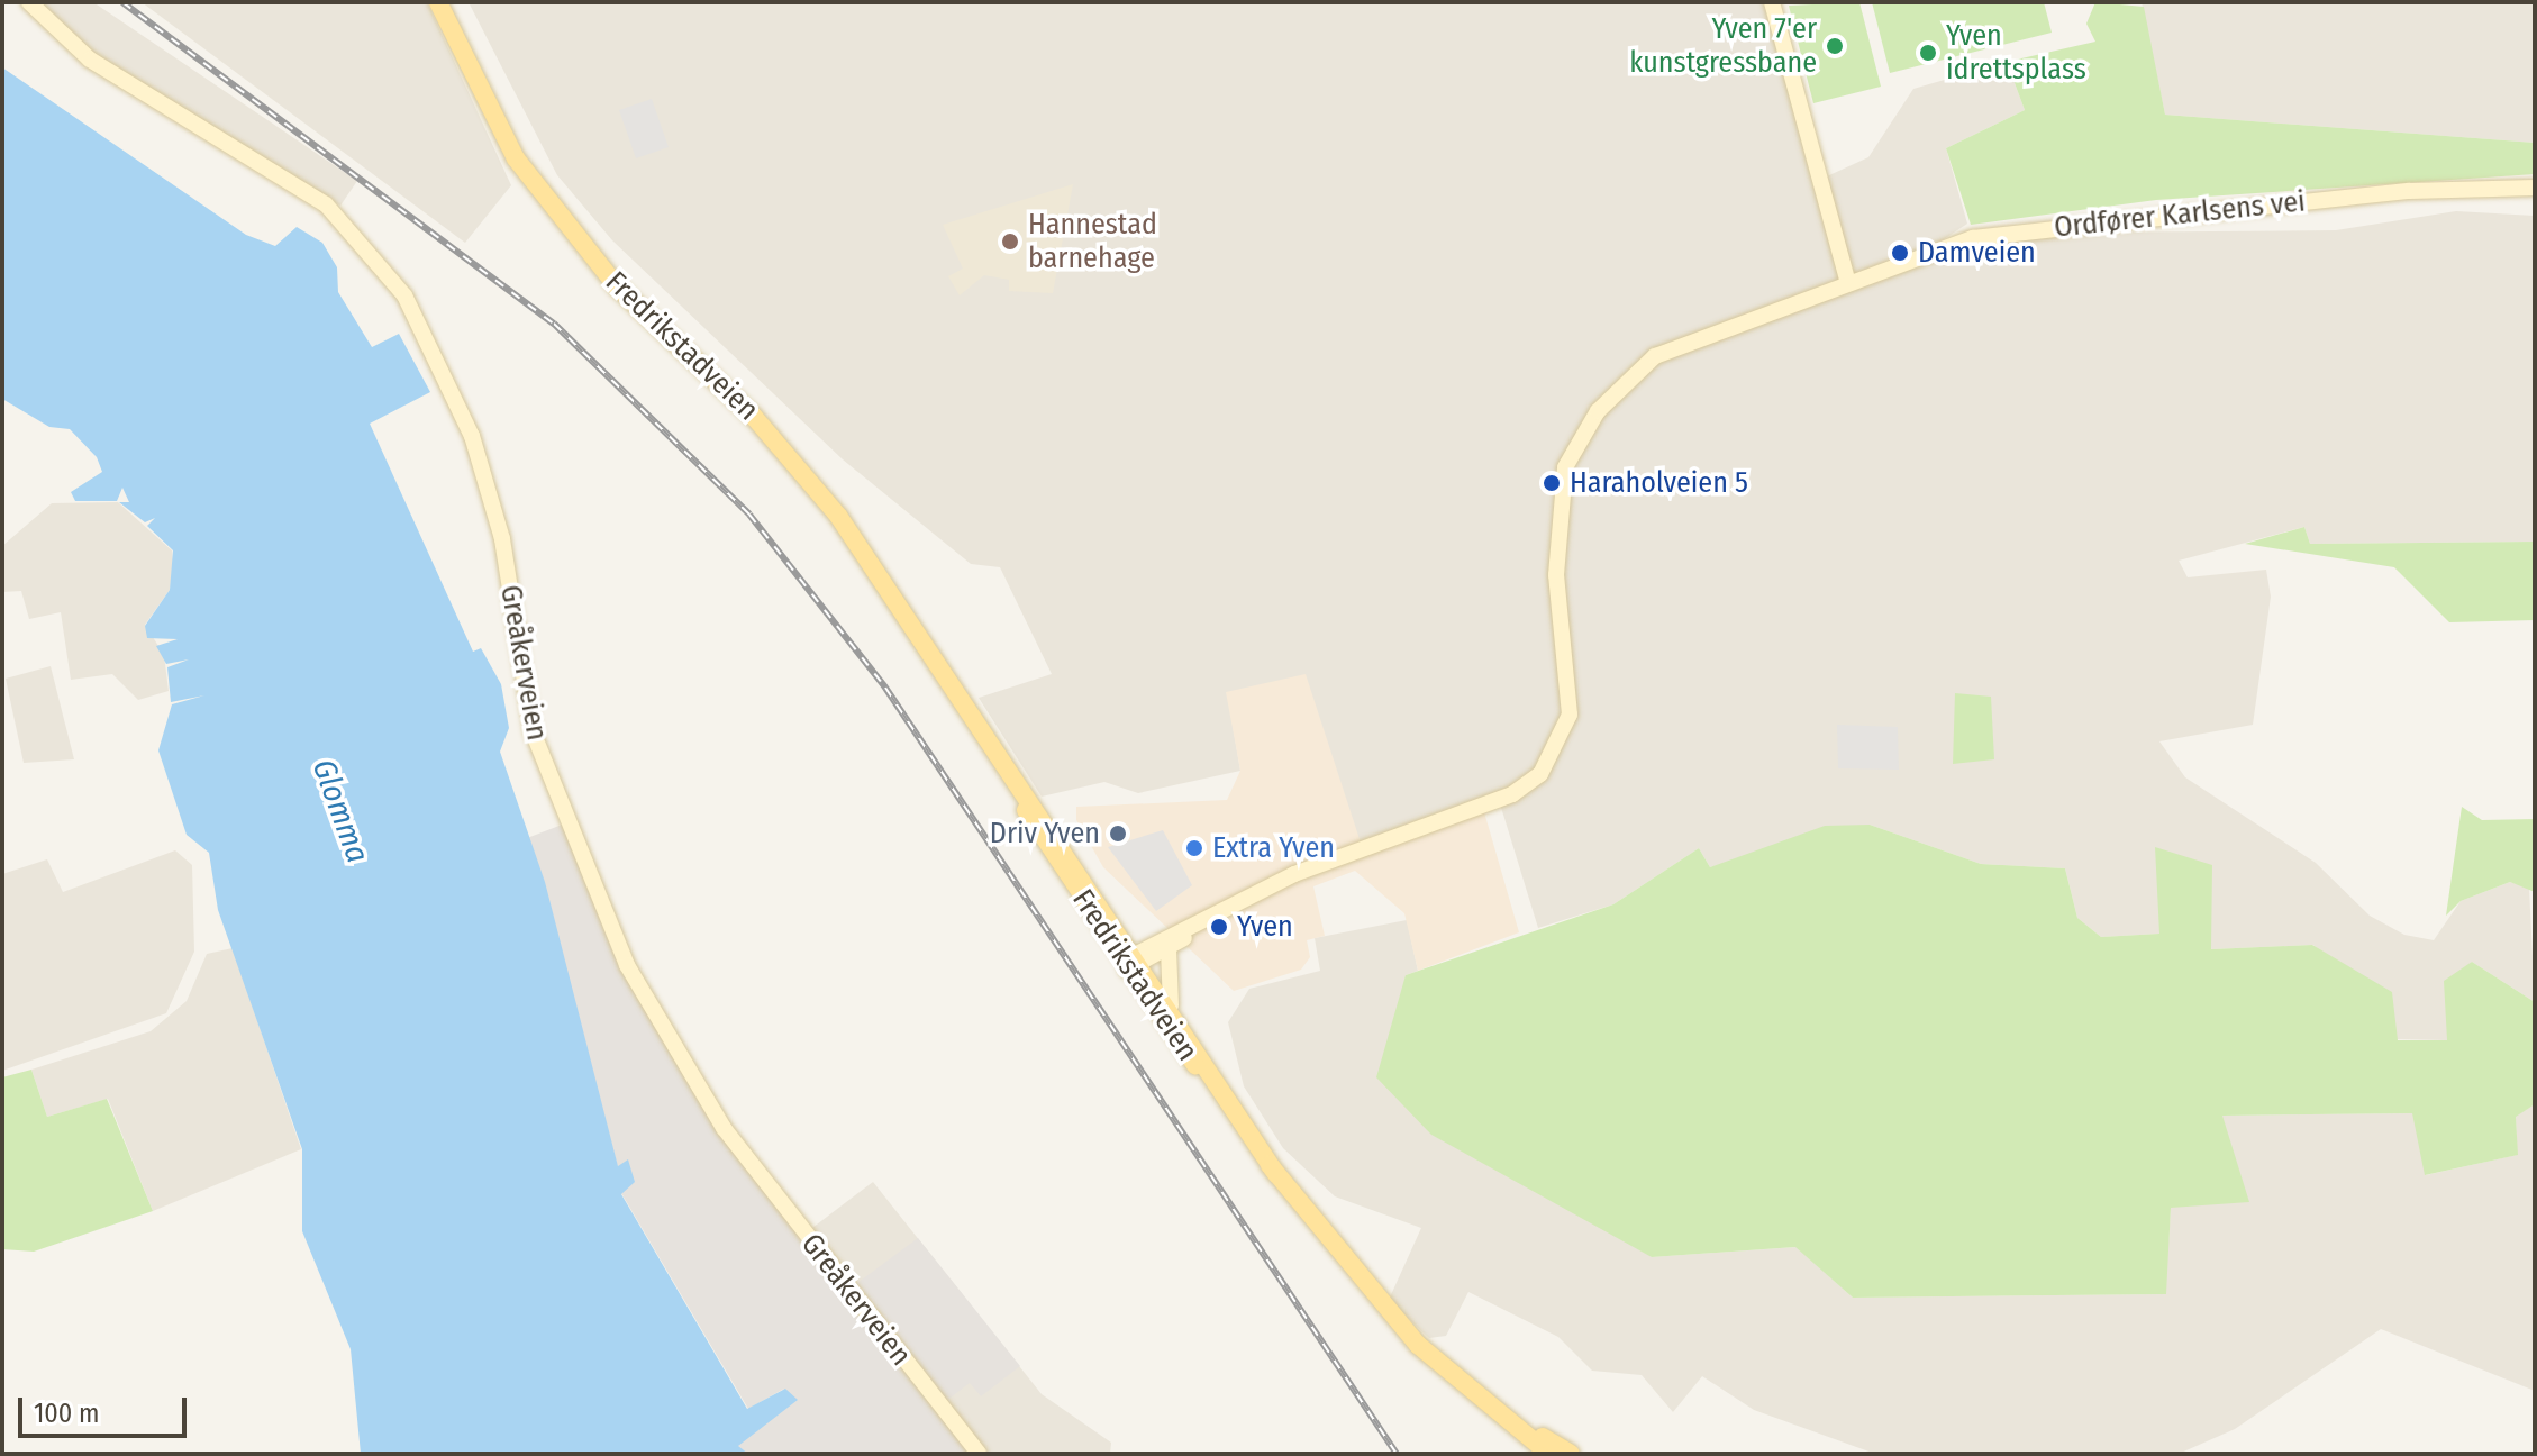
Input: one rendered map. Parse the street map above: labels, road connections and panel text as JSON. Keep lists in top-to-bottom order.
{
  "streets": {
    "main road": ["Fredrikstadveien"],
    "street": ["Ordfører Karlsens vei", "Greåkerveien"]
  },
  "crossings": [
    ["Ordfører Karlsens vei", "Fredrikstadveien"]
  ],
  "water": ["Glomma"],
  "places": [
    "Yven 7'er kunstgressbane",
    "Yven idrettsplass",
    "Hannestad barnehage",
    "Damveien",
    "Haraholveien 5",
    "Driv Yven",
    "Extra Yven",
    "Yven"
  ],
  "scale_bar": "100 m"
}
